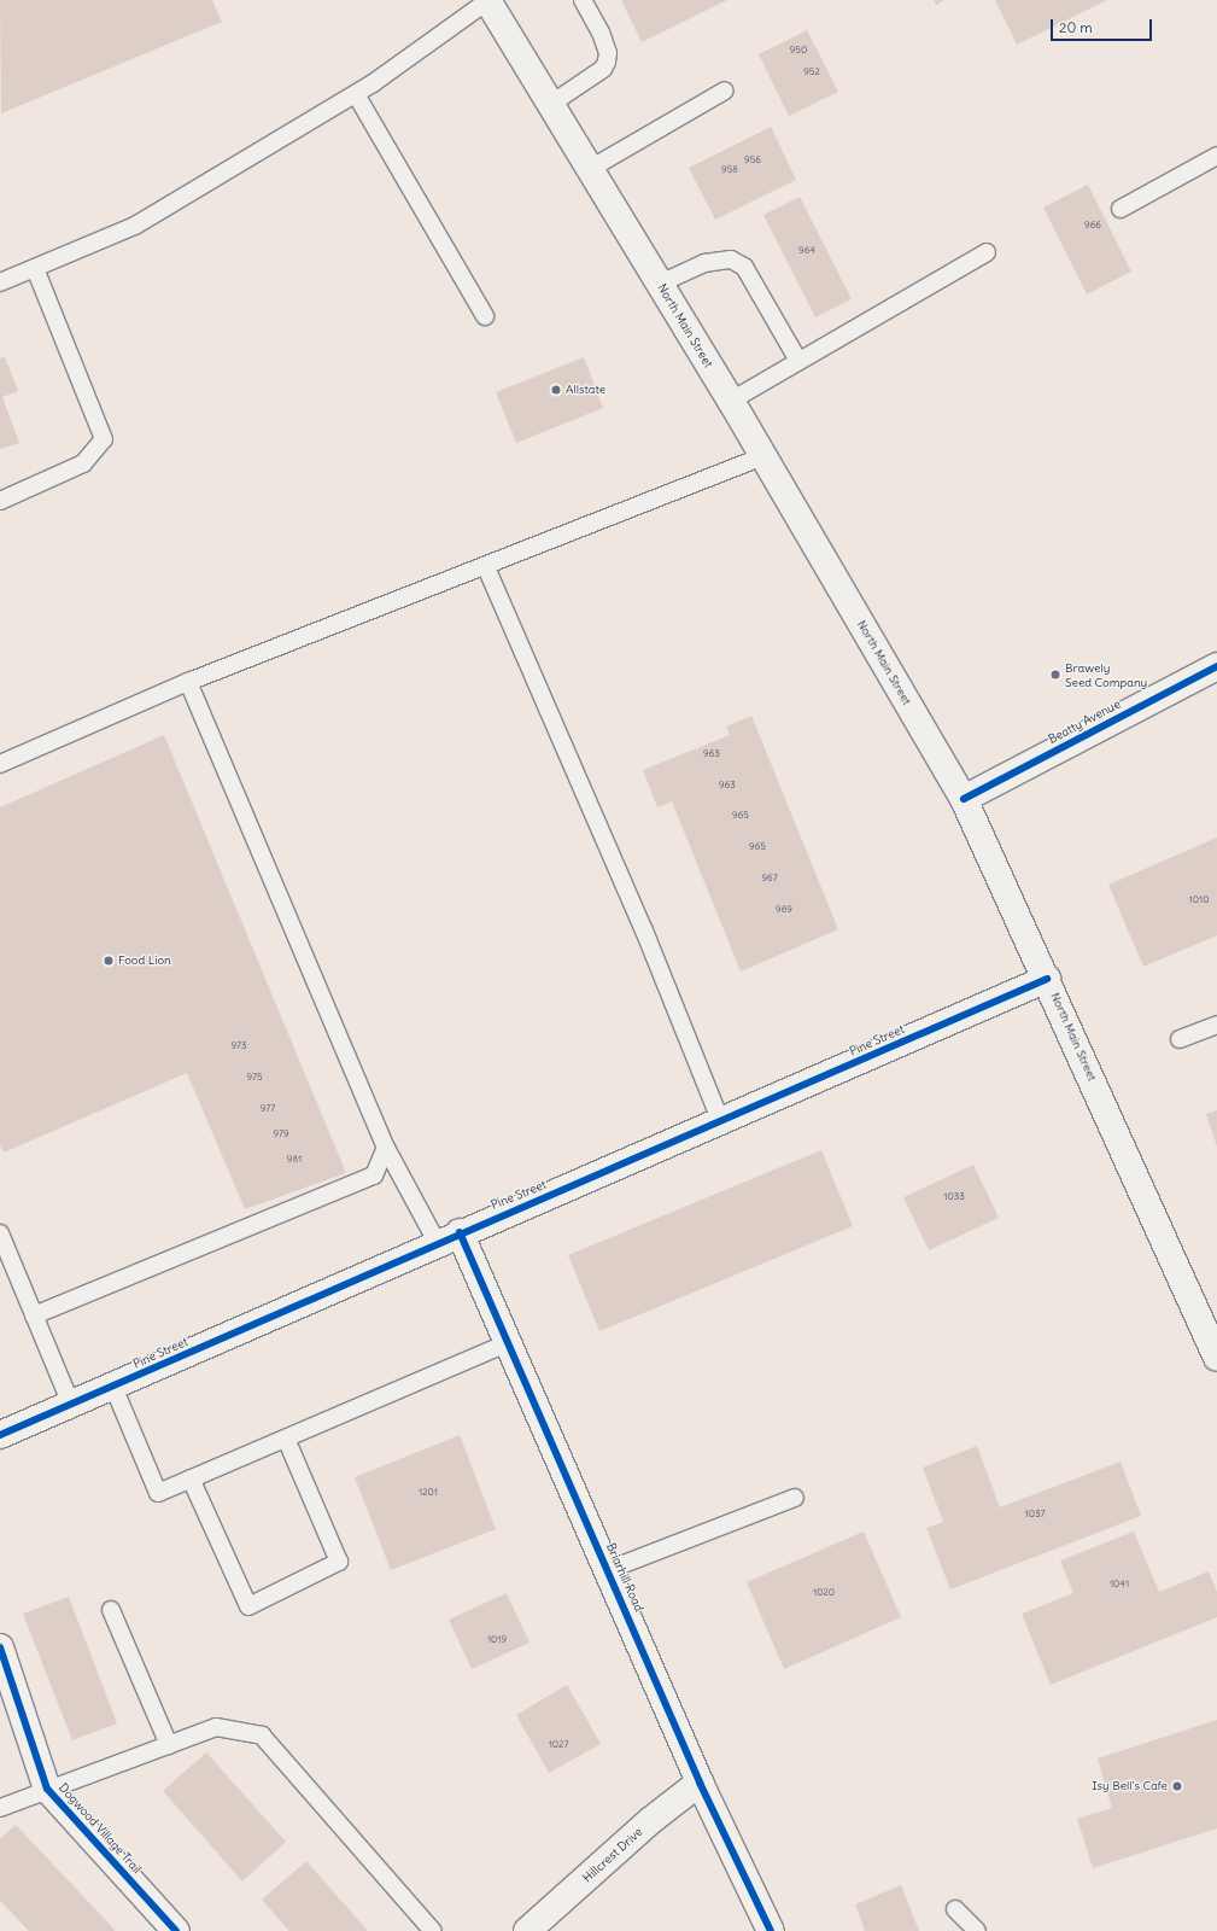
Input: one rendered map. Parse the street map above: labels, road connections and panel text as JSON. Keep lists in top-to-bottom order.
{
  "streets": {
    "street": [
      "North Main Street",
      "Beatty Avenue",
      "Pine Street",
      "Briarhill Road",
      "Dogwood Village Trail",
      "Hillcrest Drive"
    ]
  },
  "crossings": [
    ["North Main Street", "Beatty Avenue"],
    ["North Main Street", "Pine Street"],
    ["Pine Street", "Briarhill Road"],
    ["Briarhill Road", "Hillcrest Drive"]
  ],
  "places": [
    "Allstate",
    "Brawely Seed Company",
    "Food Lion",
    "Isy Bell's Cafe"
  ],
  "house_numbers": [
    "950",
    "952",
    "956",
    "958",
    "966",
    "964",
    "963",
    "963",
    "965",
    "965",
    "967",
    "1010",
    "969",
    "973",
    "975",
    "977",
    "979",
    "981",
    "1033",
    "1201",
    "1037",
    "1041",
    "1020",
    "1019",
    "1027"
  ],
  "scale_bar": "20 m"
}
